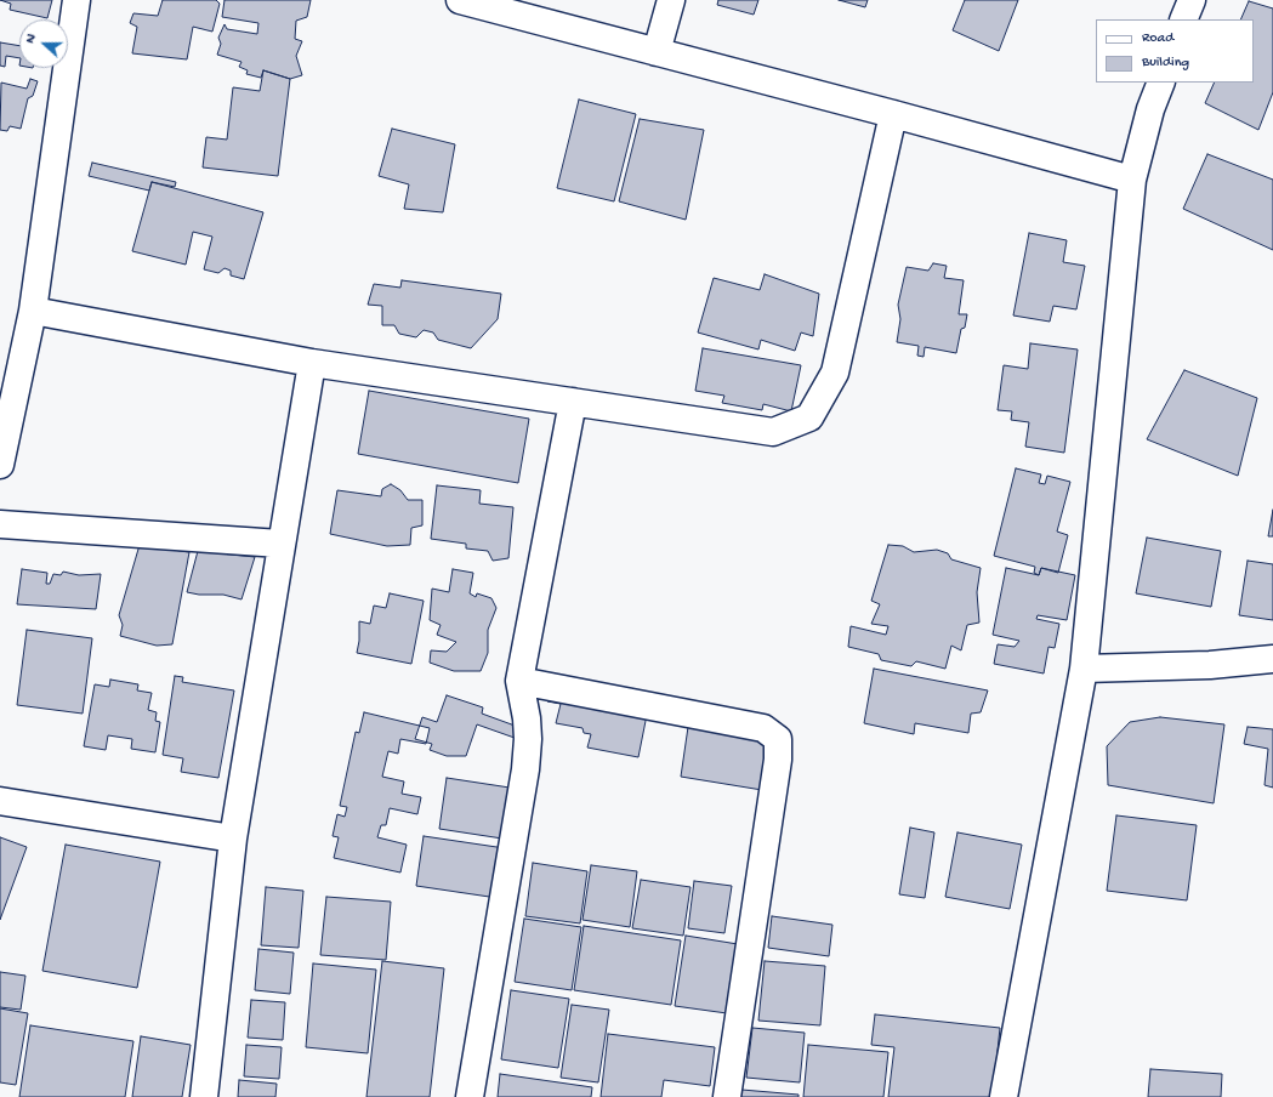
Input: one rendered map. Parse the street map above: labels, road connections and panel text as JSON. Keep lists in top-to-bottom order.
{
  "legend": ["Road", "Building"],
  "north": "left"
}
